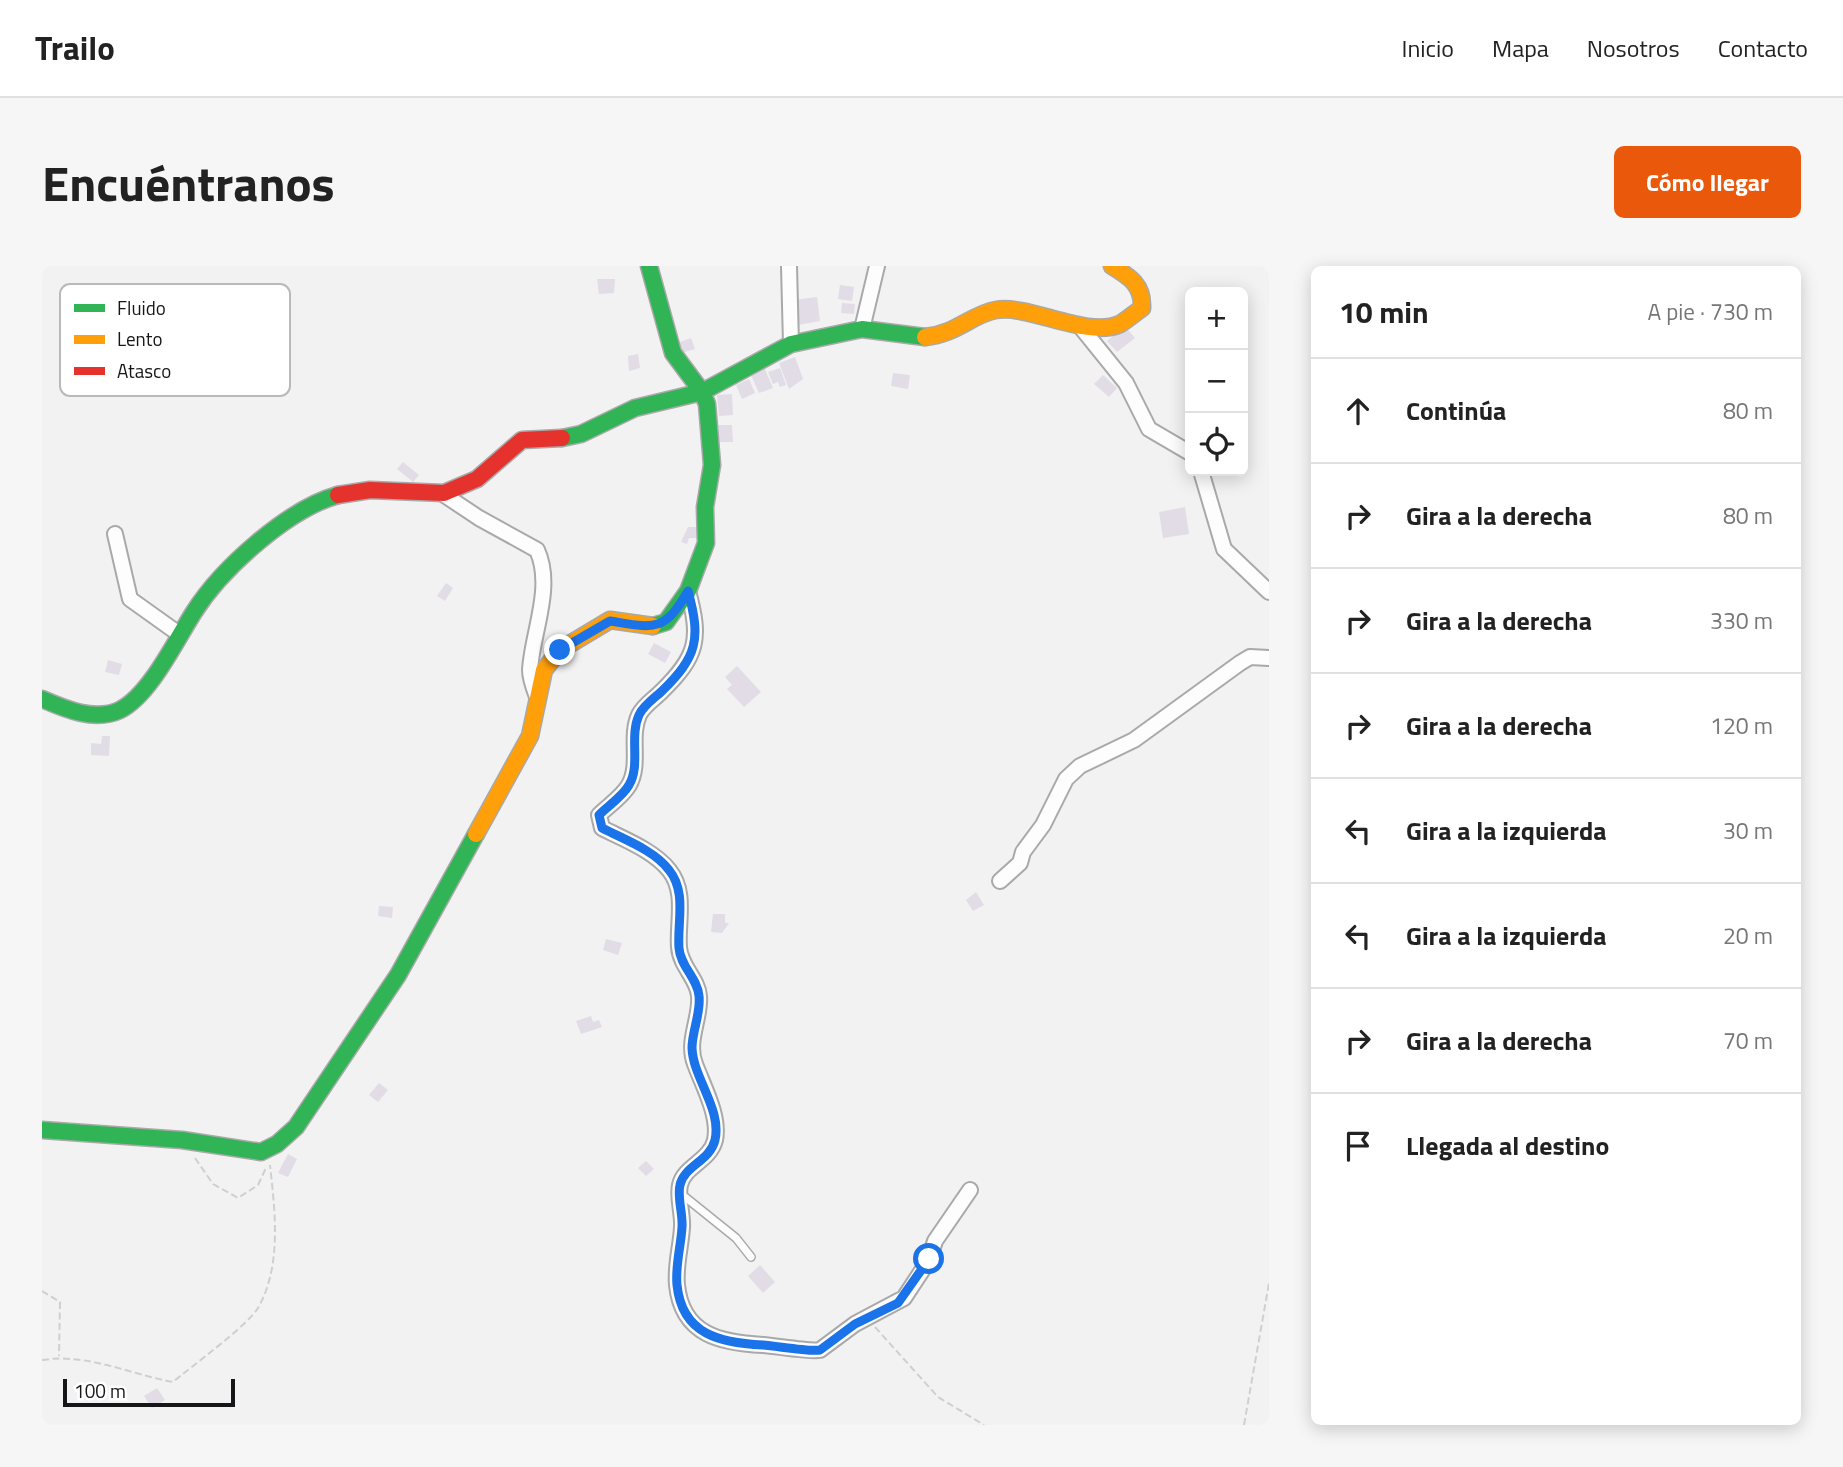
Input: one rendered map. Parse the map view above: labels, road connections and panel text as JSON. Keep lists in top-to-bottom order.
{
  "legend": ["Fluido", "Lento", "Atasco"],
  "scale_bar": "100 m",
  "page": {
    "header": "Trailo",
    "nav": [
      "Inicio",
      "Mapa",
      "Nosotros",
      "Contacto"
    ],
    "title": "Encuéntranos",
    "buttons": "Cómo llegar",
    "heading": ["10 min", "A pie · 730 m"],
    "map_buttons": ["+", "−"],
    "list": [
      ["Continúa", "80 m"],
      ["Gira a la derecha", "80 m"],
      ["Gira a la derecha", "330 m"],
      ["Gira a la derecha", "120 m"],
      ["Gira a la izquierda", "30 m"],
      ["Gira a la izquierda", "20 m"],
      ["Gira a la derecha", "70 m"],
      "Llegada al destino"
    ],
    "scale": "100 m"
  }
}
